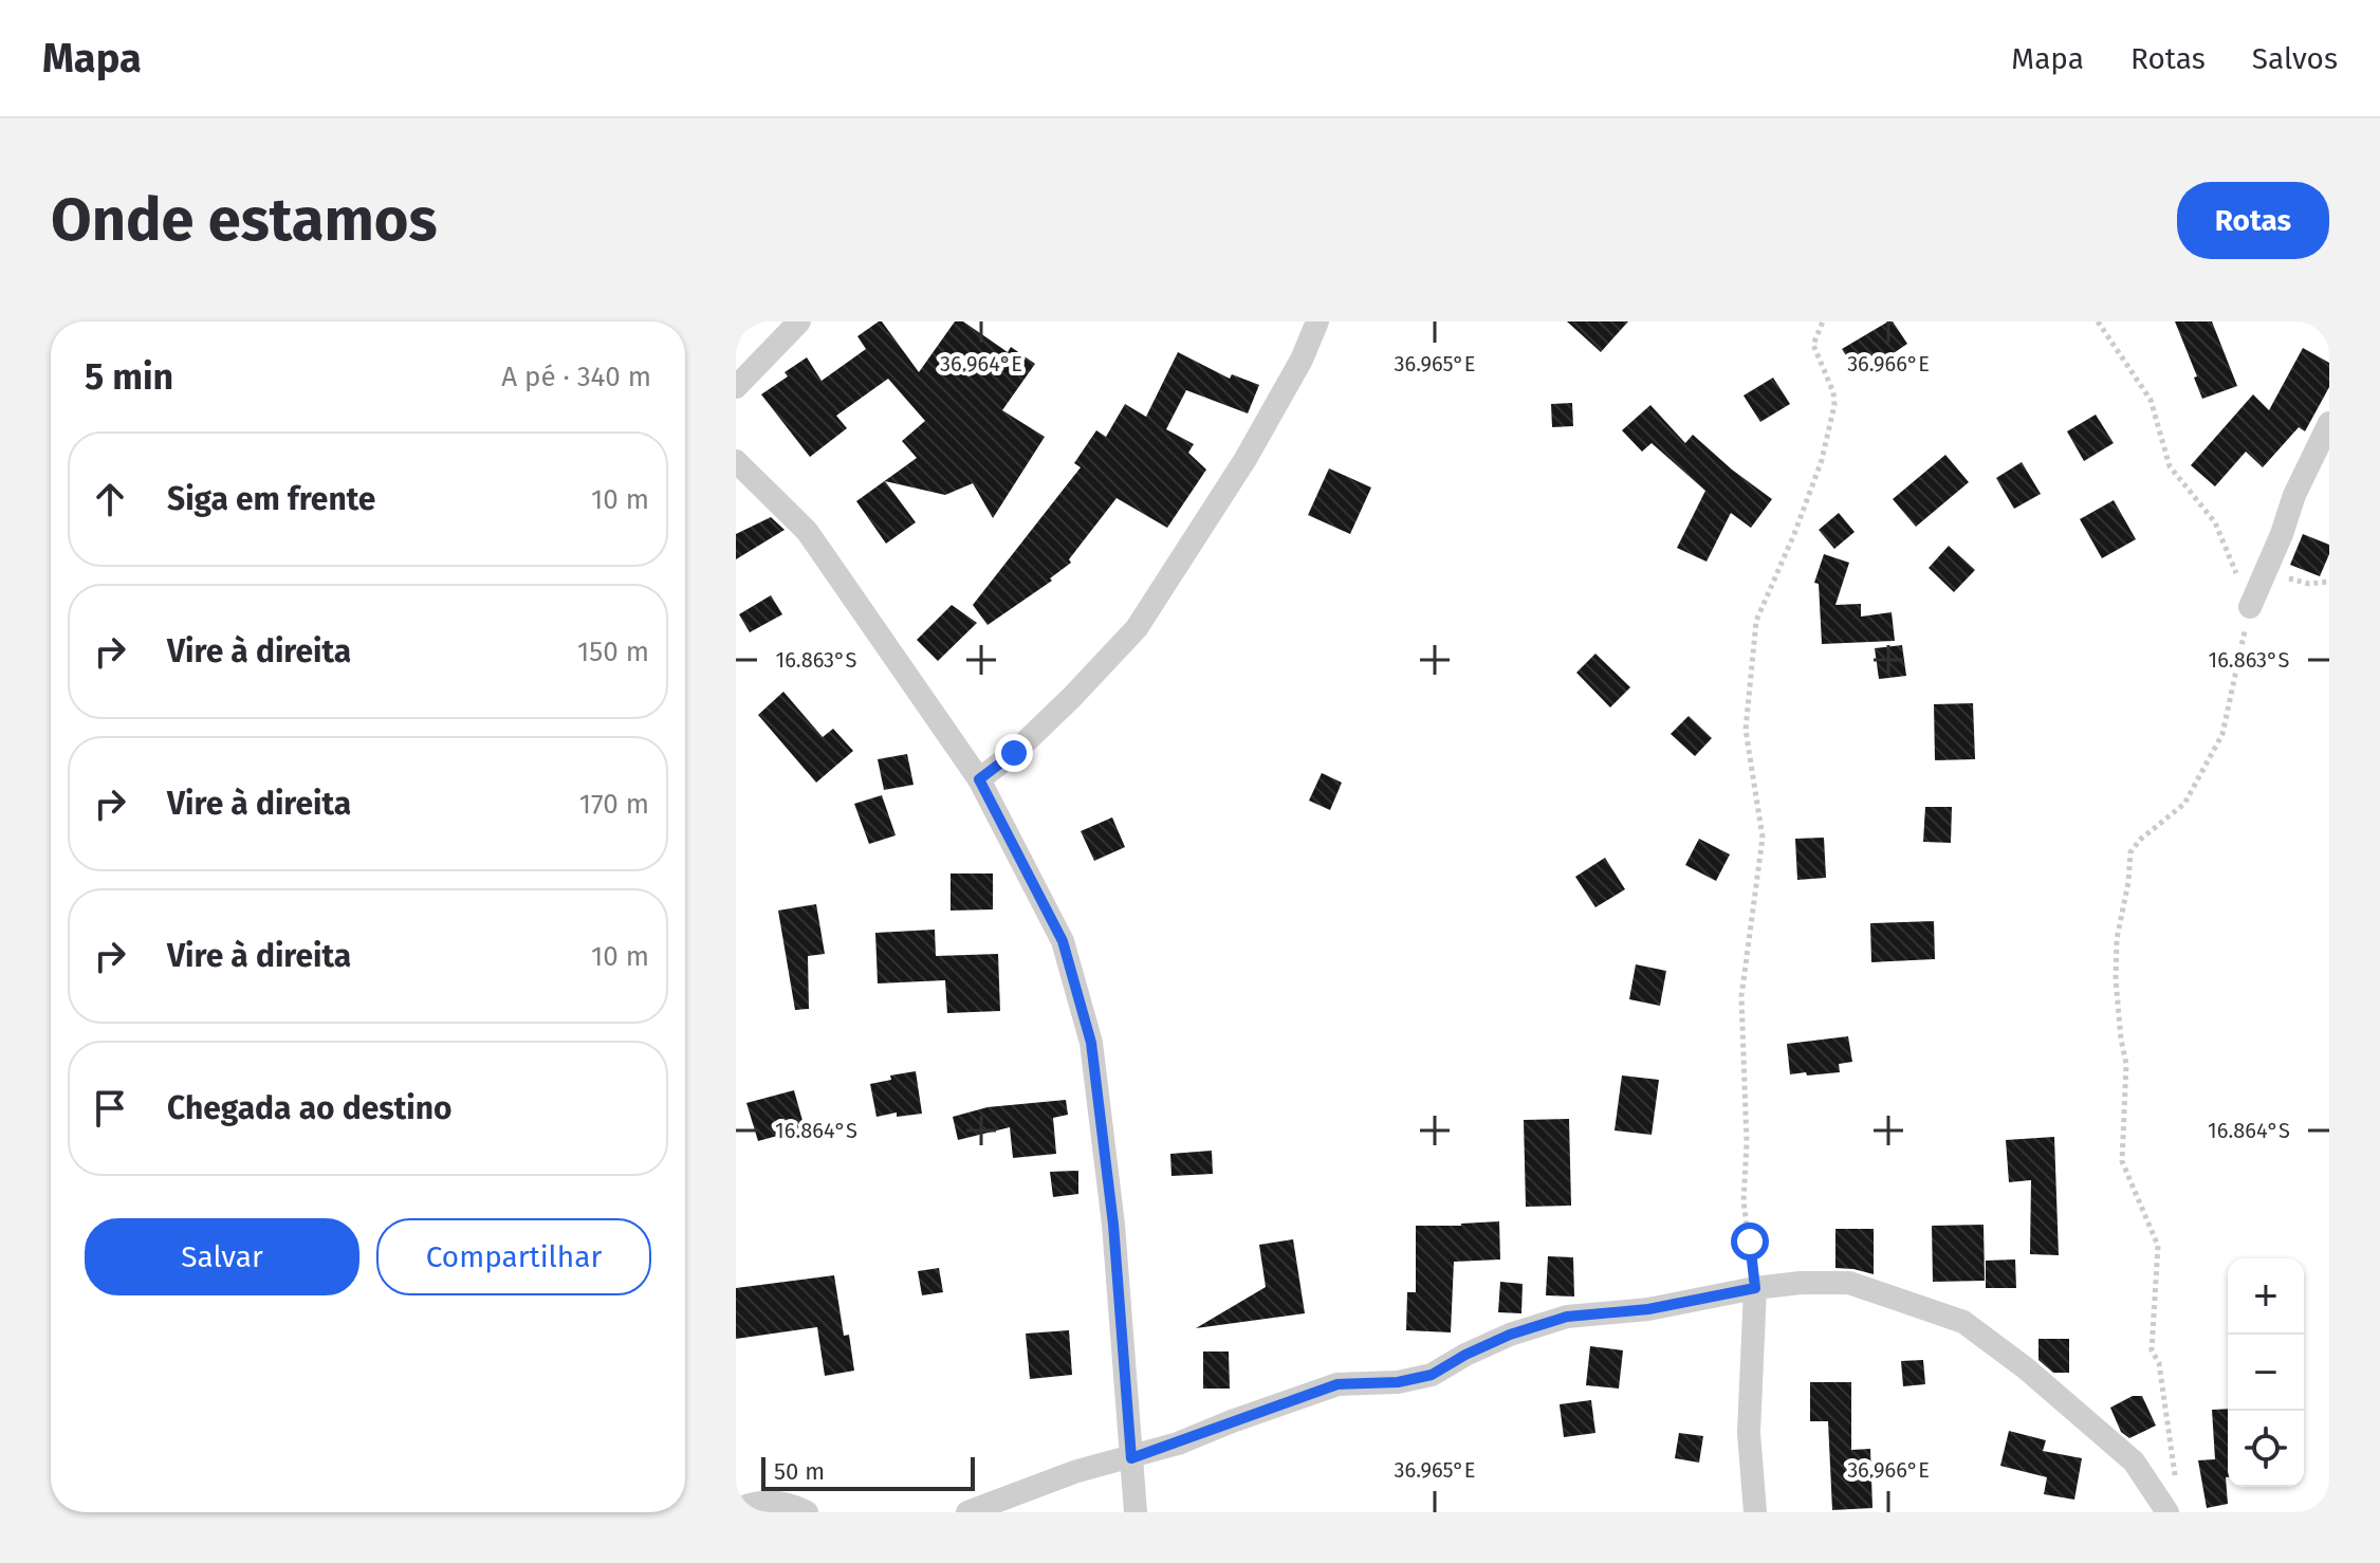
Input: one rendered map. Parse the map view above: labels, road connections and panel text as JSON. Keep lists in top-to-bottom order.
{
  "scale_bar": "50 m",
  "page": {
    "header": "Mapa",
    "nav": ["Mapa", "Rotas", "Salvos"],
    "buttons": [
      "Rotas",
      ["Salvar", "Compartilhar"]
    ],
    "title": "Onde estamos",
    "heading": ["5 min", "A pé · 340 m"],
    "list": [
      ["Siga em frente", "10 m"],
      ["Vire à direita", "150 m"],
      ["Vire à direita", "170 m"],
      ["Vire à direita", "10 m"],
      "Chegada ao destino"
    ],
    "map_buttons": ["+", "−"],
    "scale": "50 m"
  },
  "coordinates": [
    "36.964°E",
    "36.965°E",
    "36.966°E",
    "16.863°S",
    "16.864°S"
  ]
}
